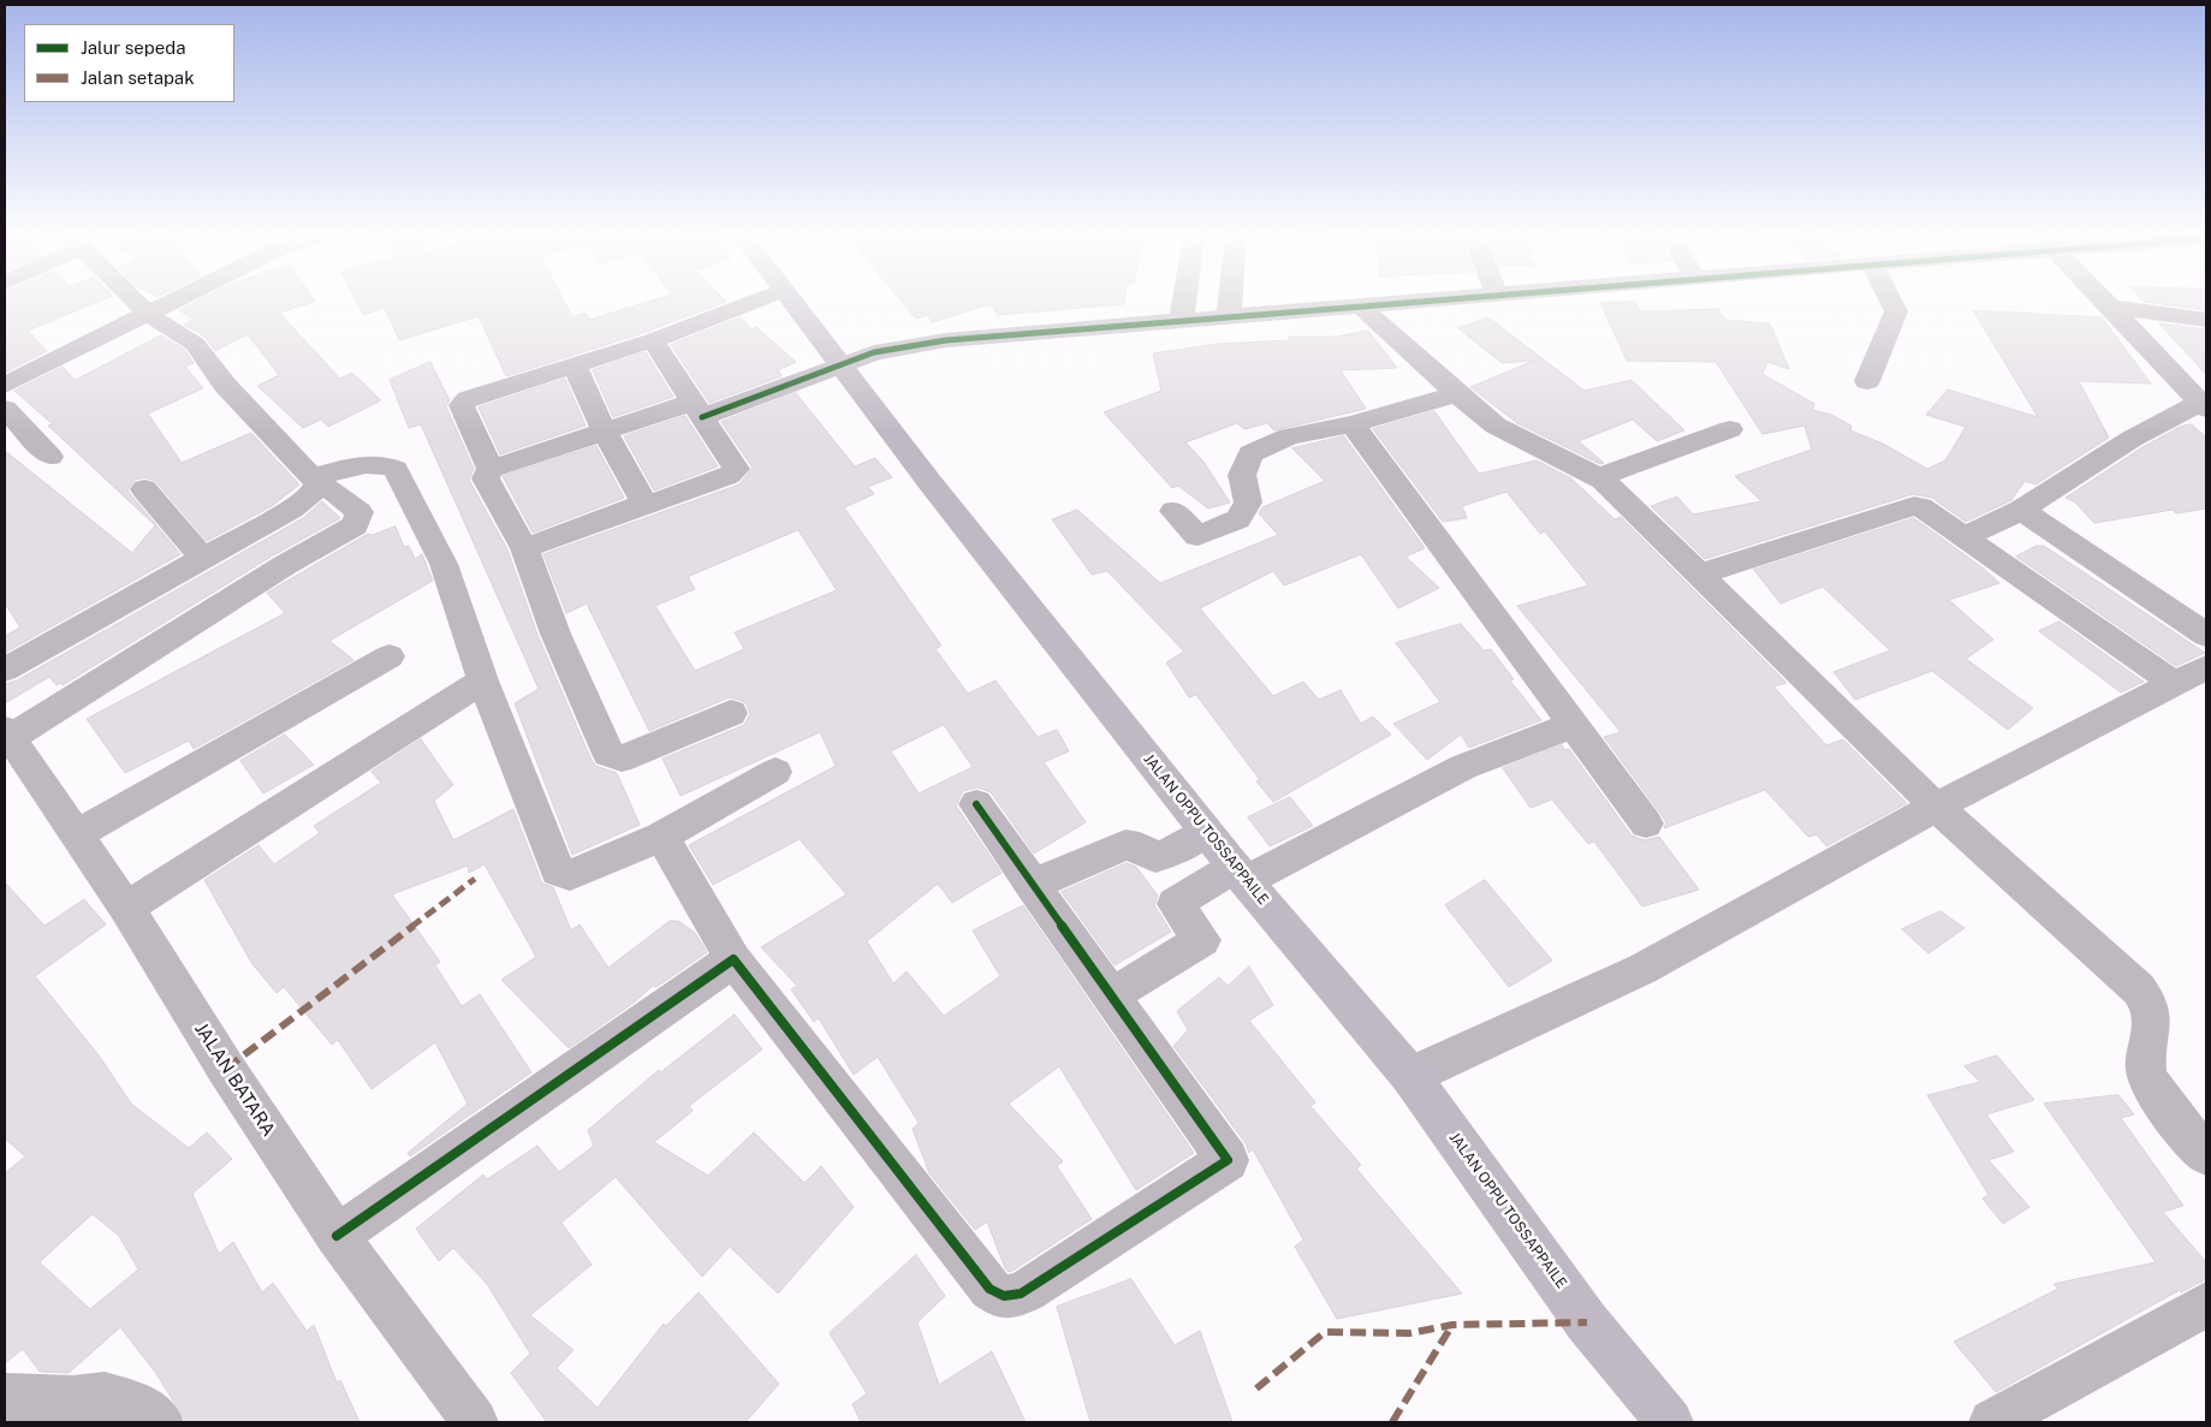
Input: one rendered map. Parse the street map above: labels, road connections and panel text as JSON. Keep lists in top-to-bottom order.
{
  "streets": {
    "main road": ["JALAN OPPU TOSSAPPAILE"],
    "street": ["JALAN BATARA"]
  },
  "legend": ["Jalur sepeda", "Jalan setapak"]
}
